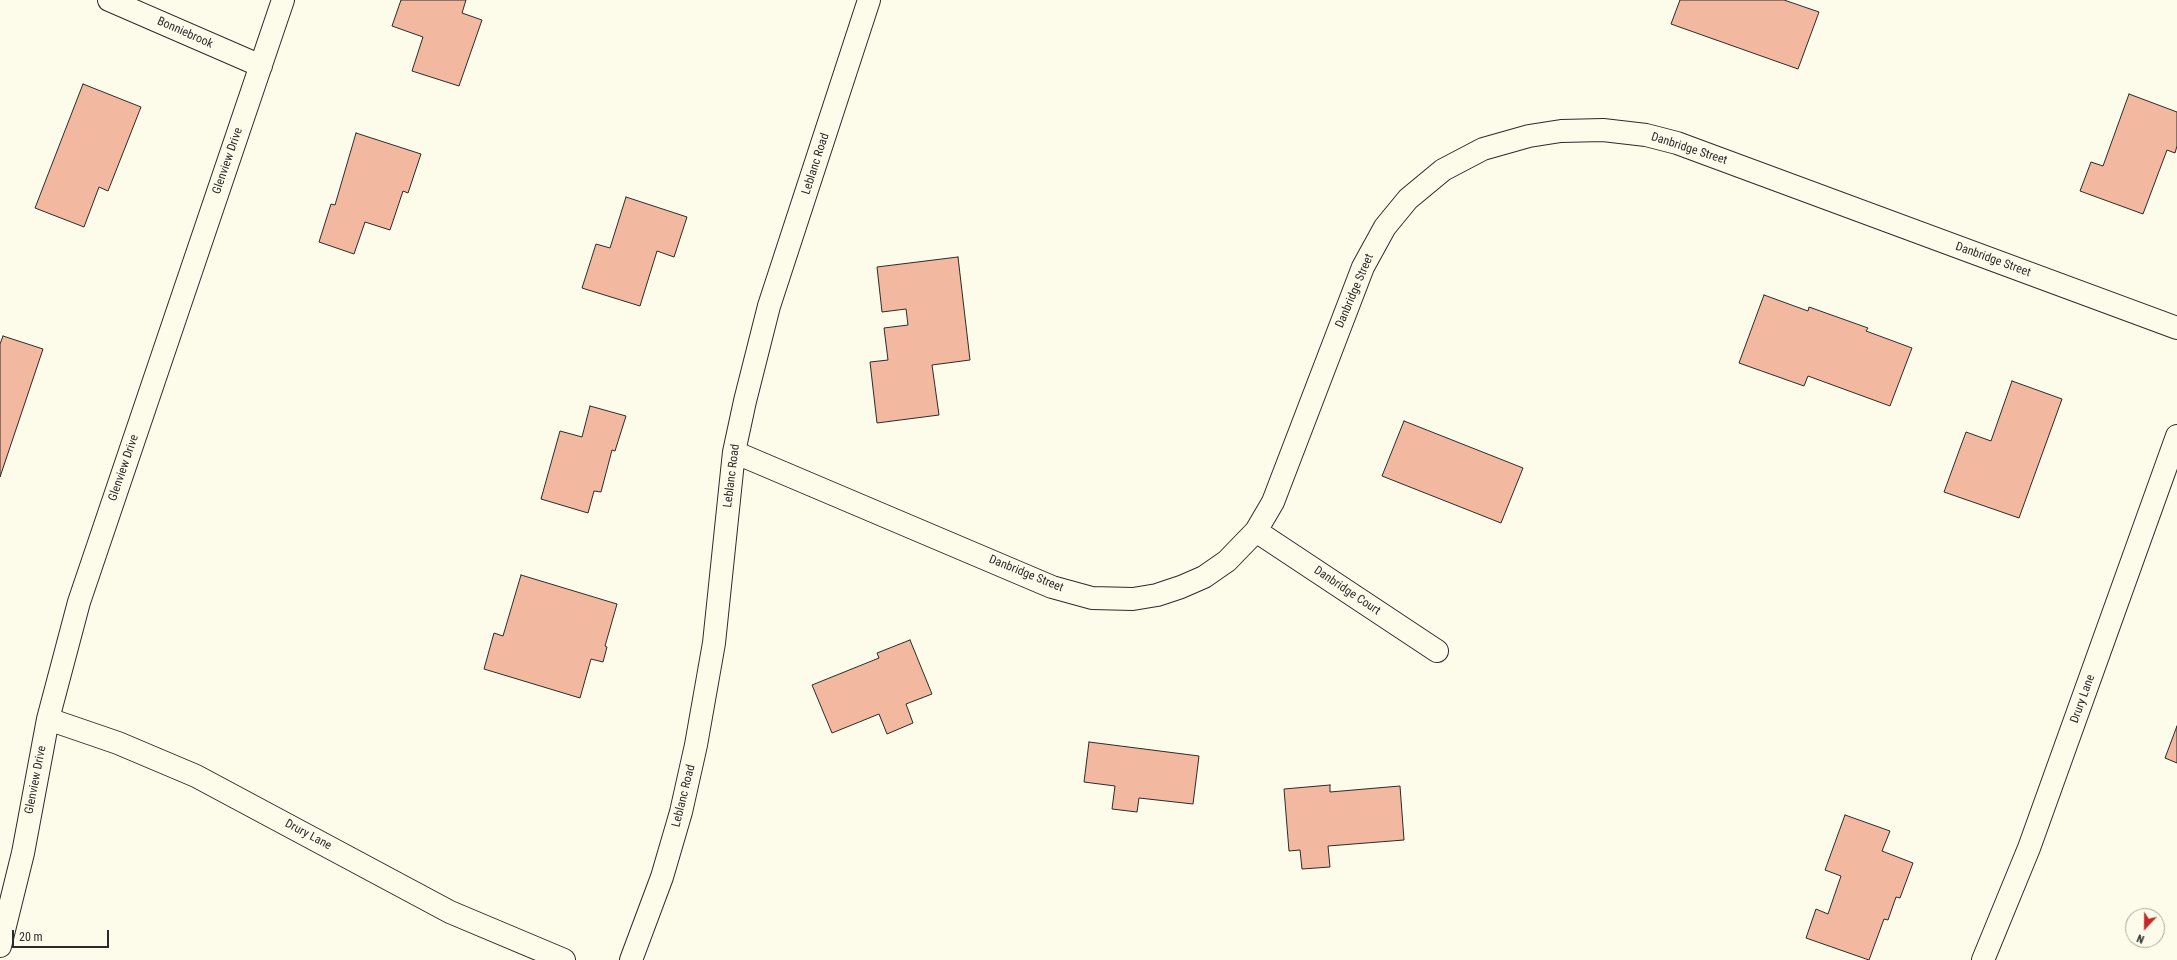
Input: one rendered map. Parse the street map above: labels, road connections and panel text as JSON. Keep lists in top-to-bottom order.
{
  "streets": {
    "street": [
      "Bonniebrook",
      "Danbridge Street",
      "Glenview Drive",
      "Leblanc Road",
      "Danbridge Court",
      "Drury Lane"
    ]
  },
  "crossings": [
    ["Bonniebrook", "Glenview Drive"],
    ["Danbridge Street", "Leblanc Road"],
    ["Danbridge Street", "Danbridge Court"],
    ["Glenview Drive", "Drury Lane"]
  ],
  "scale_bar": "20 m",
  "north": "bottom"
}
